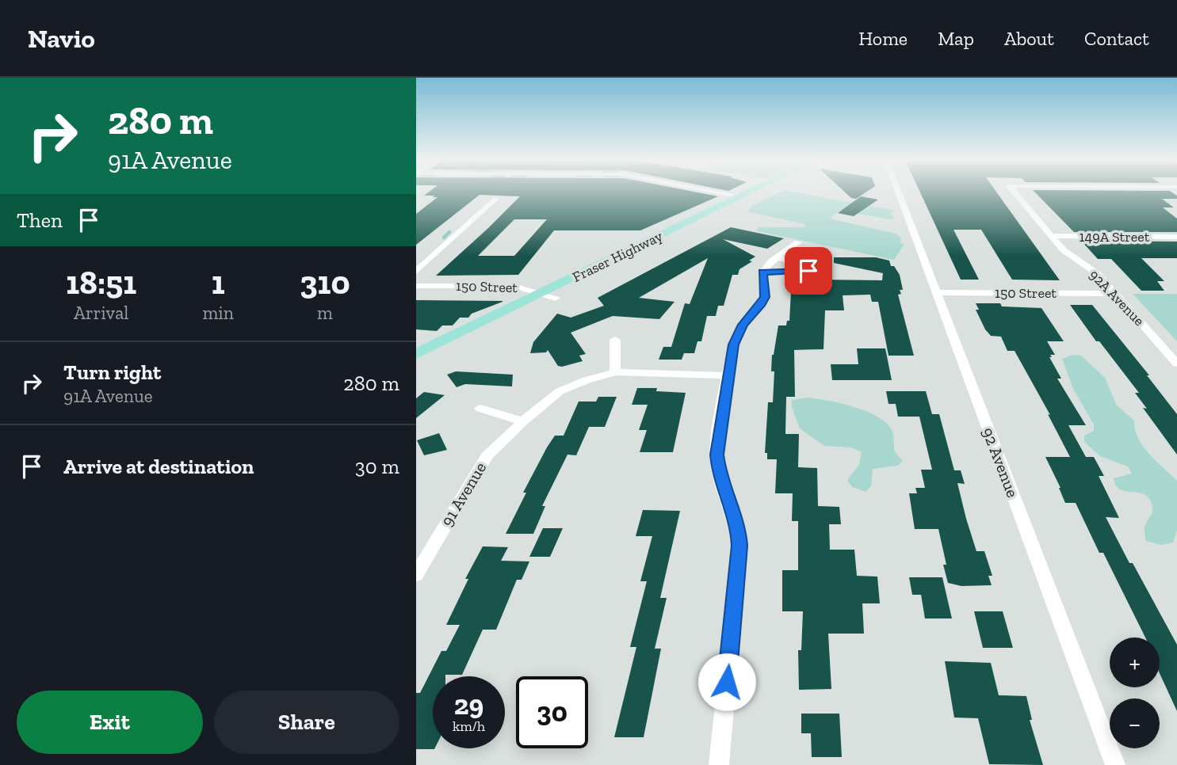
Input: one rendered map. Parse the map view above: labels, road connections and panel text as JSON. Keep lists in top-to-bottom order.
{
  "streets": {
    "main road": ["Fraser Highway"],
    "street": [
      "149A Street",
      "150 Street",
      "92A Avenue",
      "92 Avenue",
      "91 Avenue"
    ]
  },
  "crossings": [
    ["149A Street", "92A Avenue"],
    ["Fraser Highway", "150 Street"],
    ["150 Street", "92A Avenue"],
    ["150 Street", "92 Avenue"]
  ],
  "page": {
    "header": "Navio",
    "nav": [
      "Home",
      "Map",
      "About",
      "Contact"
    ],
    "turn": ["280 m", "91A Avenue"],
    "then": "Then",
    "eta": [
      "18:51",
      "Arrival",
      "1",
      "min",
      "310",
      "m"
    ],
    "list": [
      {
        "name": "Turn right",
        "note": "91A Avenue",
        "value": "280 m"
      },
      {
        "name": "Arrive at destination",
        "value": "30 m"
      }
    ],
    "map_buttons": ["+", "−"],
    "speed": "29 km/h",
    "limit": "30",
    "buttons": ["Exit", "Share"]
  }
}
